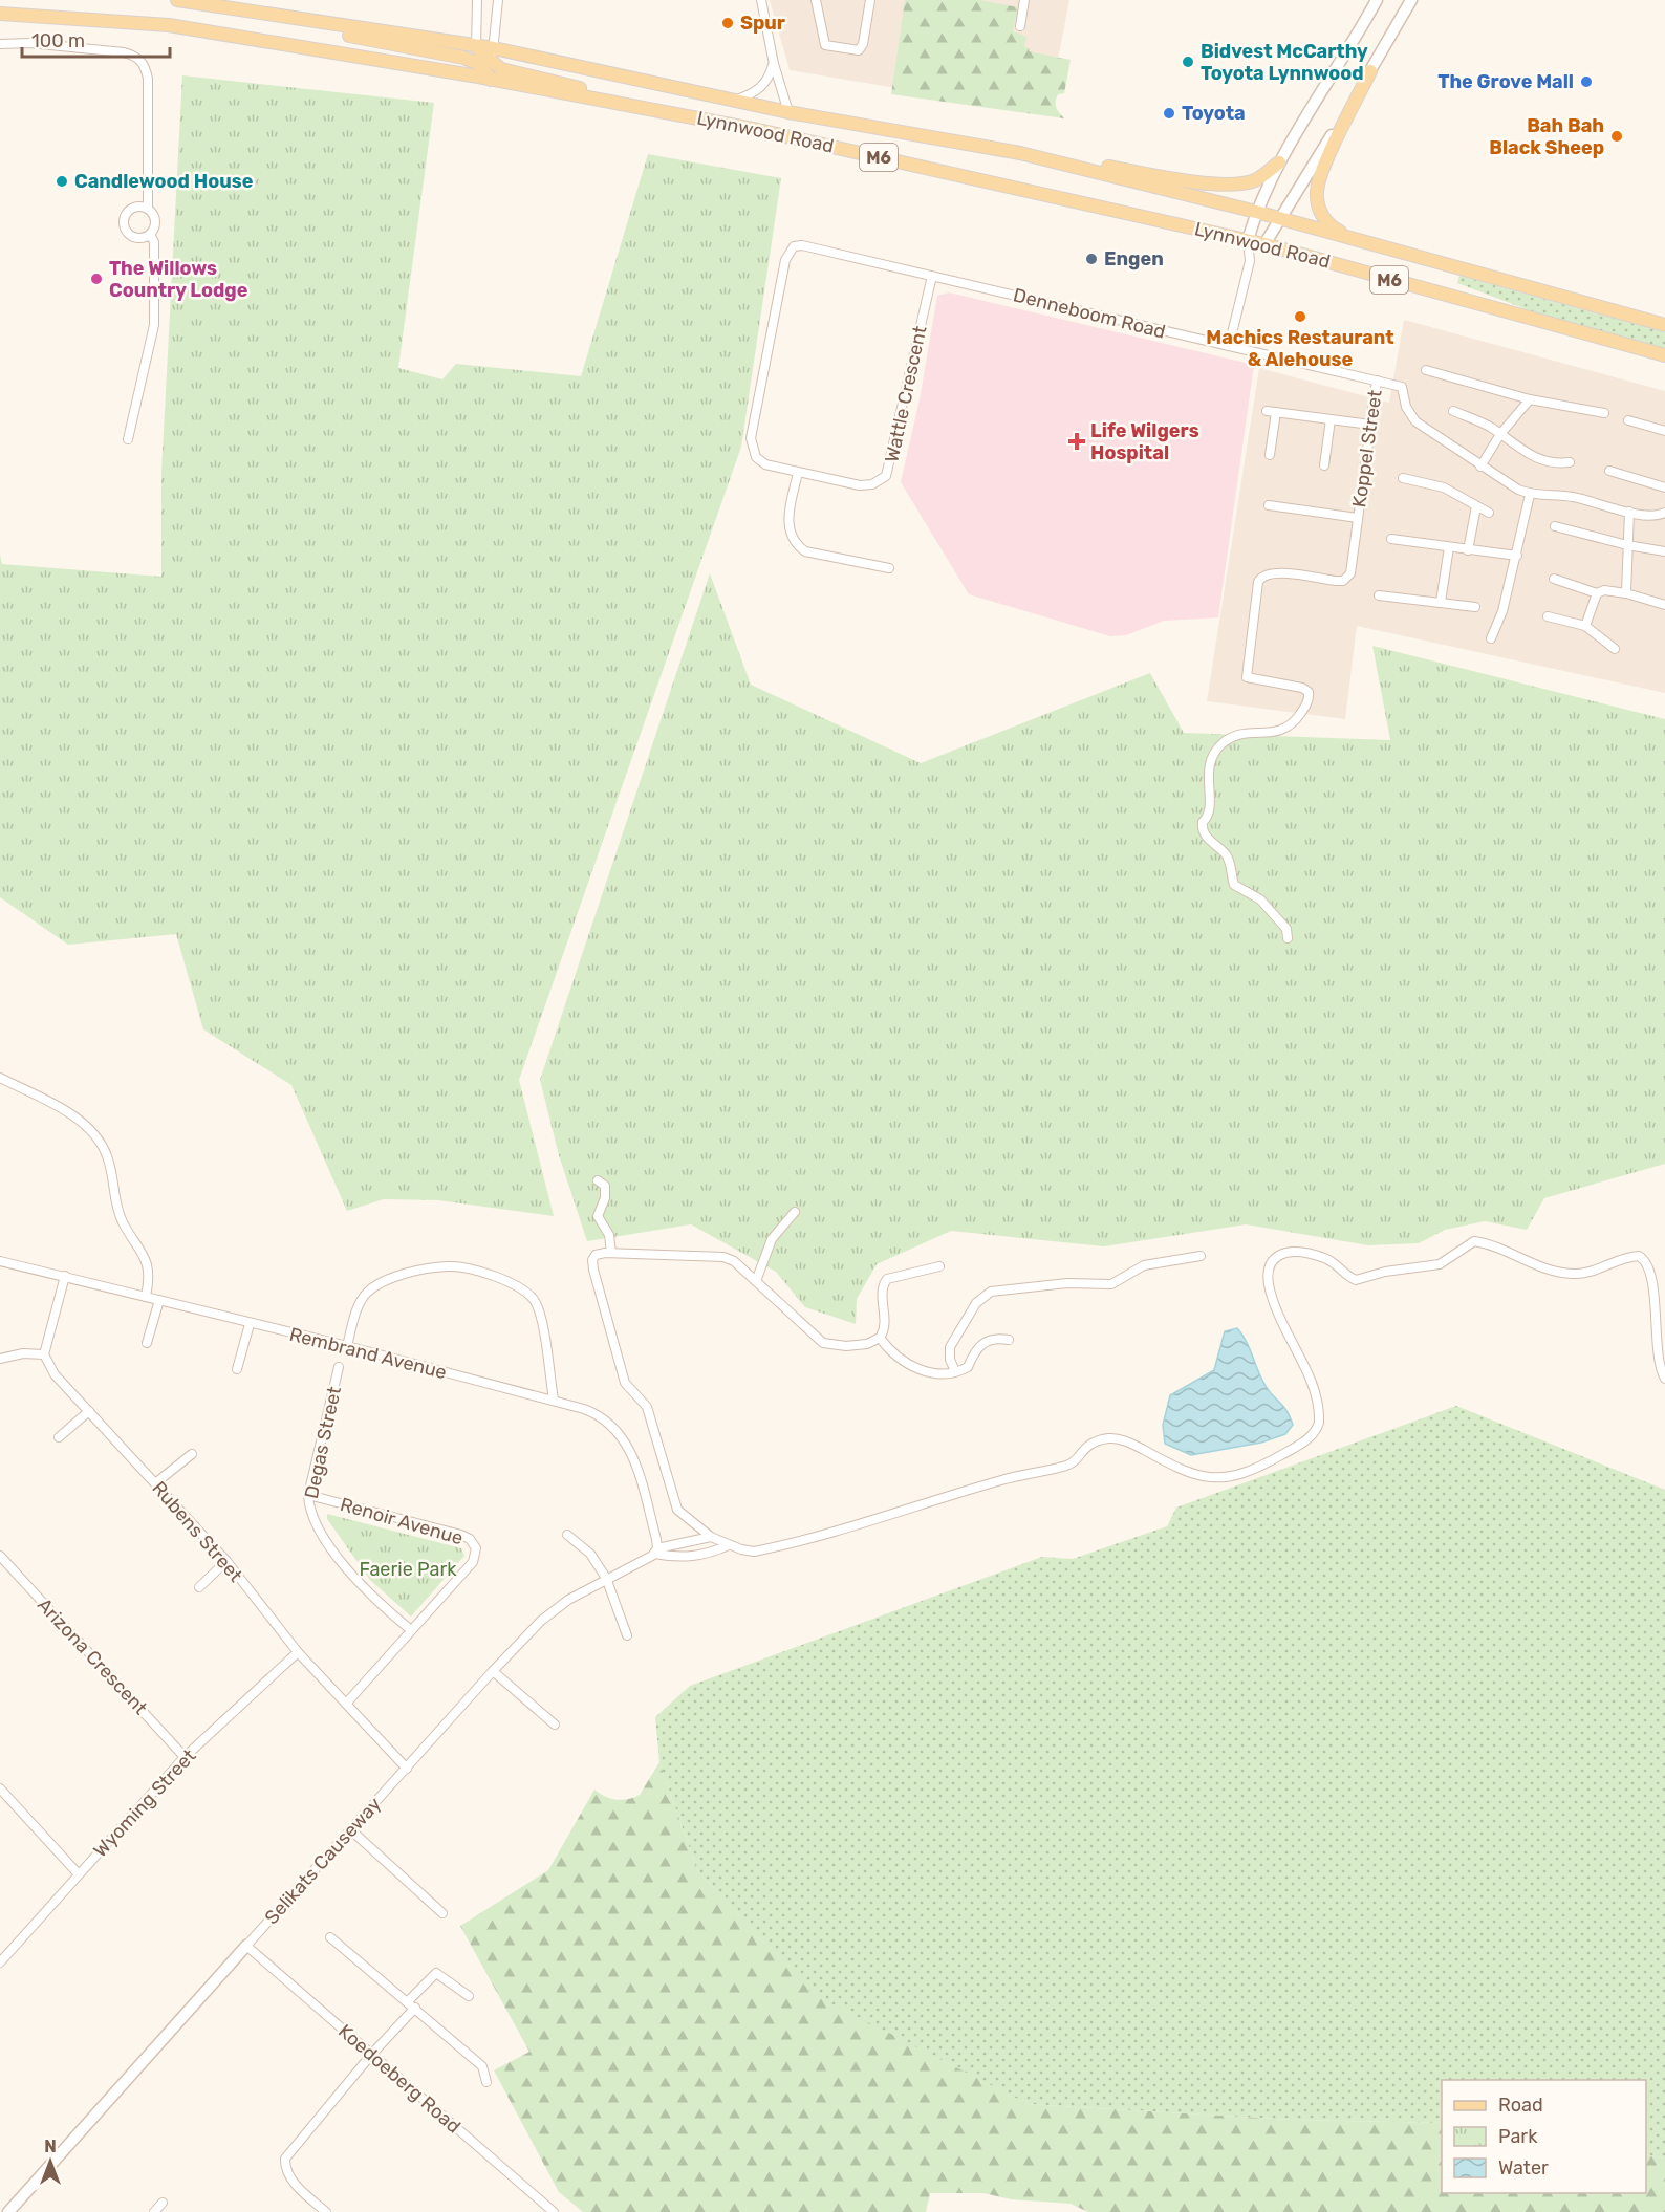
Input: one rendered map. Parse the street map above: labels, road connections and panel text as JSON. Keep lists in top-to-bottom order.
{
  "streets": {
    "main road": ["Lynnwood Road", "M6", "Selikats Causeway"],
    "street": [
      "Denneboom Road",
      "Wattle Crescent",
      "Koppel Street",
      "Rembrand Avenue",
      "Degas Street",
      "Renoir Avenue",
      "Rubens Street",
      "Arizona Crescent",
      "Wyoming Street",
      "Koedoeberg Road"
    ]
  },
  "crossings": [
    ["Denneboom Road", "Wattle Crescent"],
    ["Denneboom Road", "Koppel Street"],
    ["Rembrand Avenue", "Selikats Causeway"],
    ["Degas Street", "Renoir Avenue"],
    ["Renoir Avenue", "Rubens Street"],
    ["Rubens Street", "Wyoming Street"],
    ["Rubens Street", "Selikats Causeway"],
    ["Arizona Crescent", "Wyoming Street"],
    ["Selikats Causeway", "Koedoeberg Road"]
  ],
  "parks": ["Faerie Park"],
  "places": {
    "other": [
      "Spur",
      "Bidvest McCarthy Toyota Lynnwood",
      "The Grove Mall",
      "Toyota",
      "Bah Bah Black Sheep",
      "Candlewood House",
      "Engen",
      "The Willows Country Lodge",
      "Machics Restaurant & Alehouse"
    ],
    "health": ["Life Wilgers Hospital"]
  },
  "legend": ["Road", "Park", "Water"],
  "scale_bar": "100 m",
  "north": "top"
}
